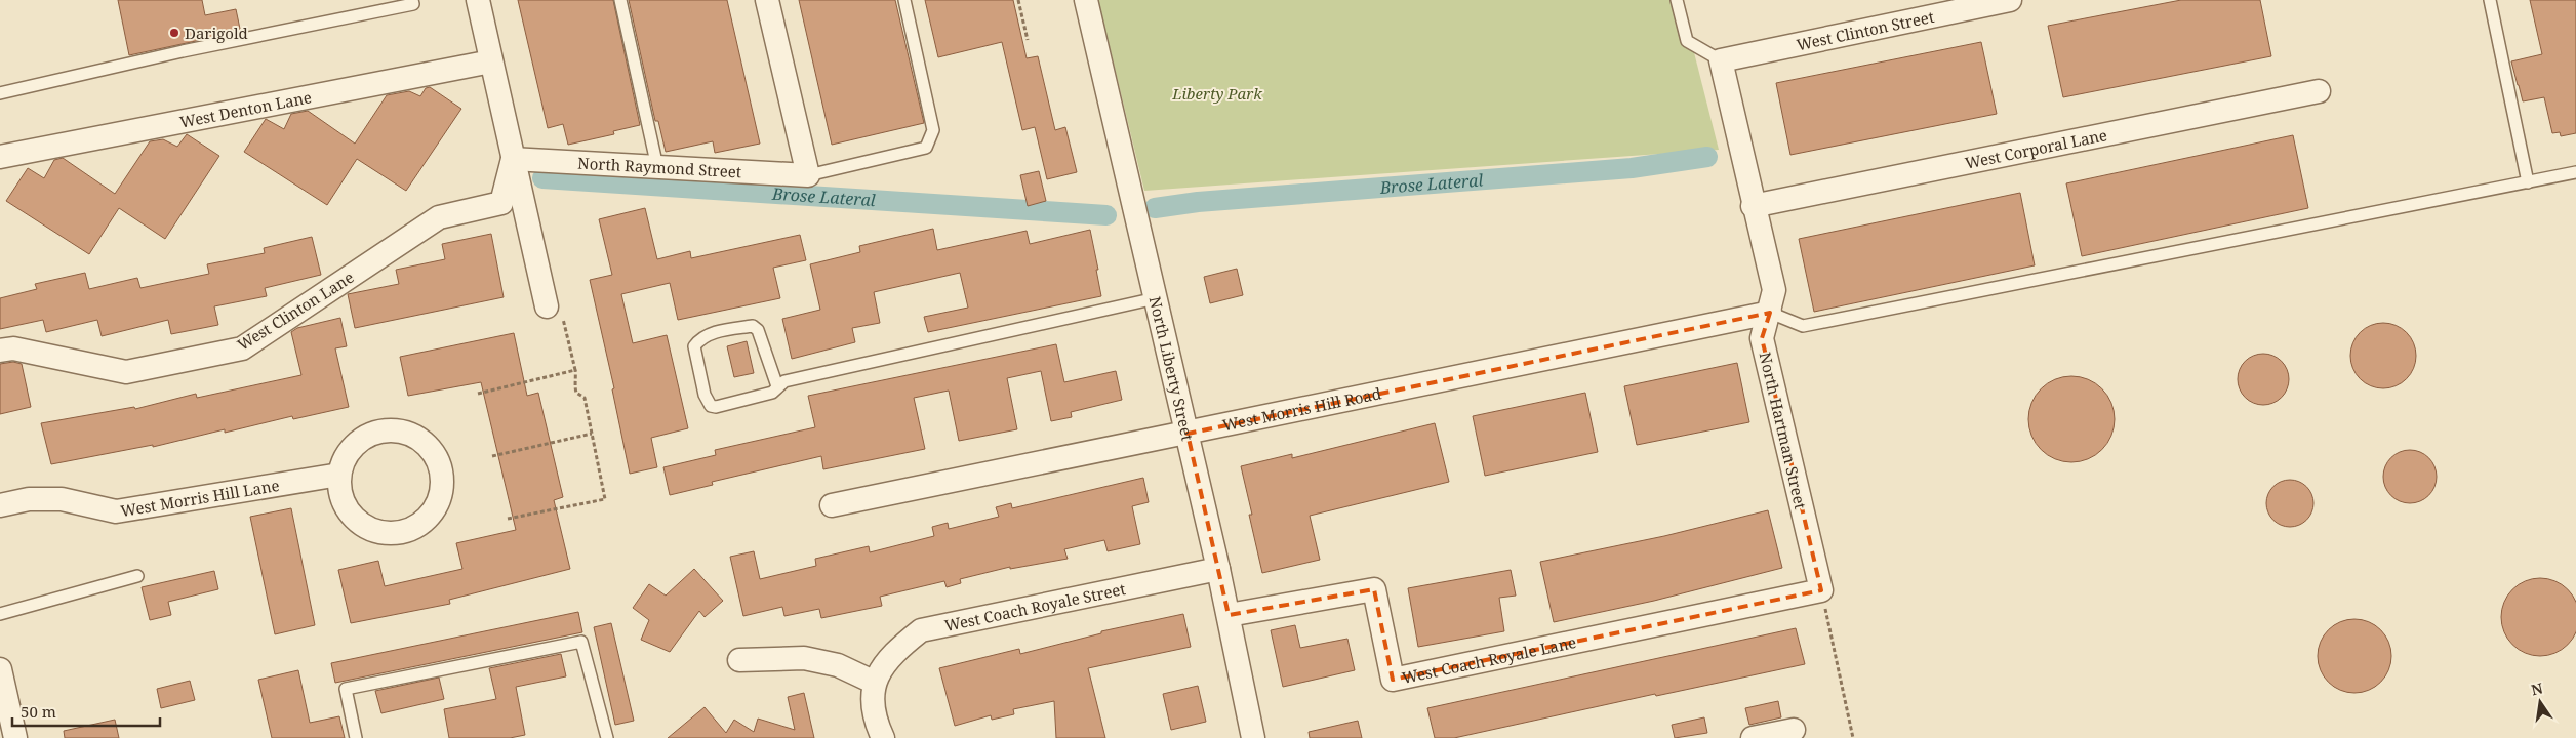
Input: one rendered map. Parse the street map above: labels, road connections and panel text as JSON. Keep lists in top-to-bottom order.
{
  "streets": {
    "street": [
      "West Clinton Street",
      "West Denton Lane",
      "West Corporal Lane",
      "North Raymond Street",
      "West Clinton Lane",
      "North Liberty Street",
      "West Morris Hill Road",
      "North Hartman Street",
      "West Morris Hill Lane",
      "West Coach Royale Street",
      "West Coach Royale Lane"
    ]
  },
  "crossings": [
    ["West Clinton Street", "North Hartman Street"],
    ["West Corporal Lane", "North Hartman Street"],
    ["North Raymond Street", "West Clinton Lane"],
    ["North Liberty Street", "West Morris Hill Road"],
    ["North Liberty Street", "West Coach Royale Street"],
    ["North Liberty Street", "West Coach Royale Lane"],
    ["West Morris Hill Road", "North Hartman Street"],
    ["North Hartman Street", "West Coach Royale Lane"]
  ],
  "water": ["Brose Lateral"],
  "parks": ["Liberty Park"],
  "places": ["Darigold"],
  "scale_bar": "50 m",
  "north": "top"
}
